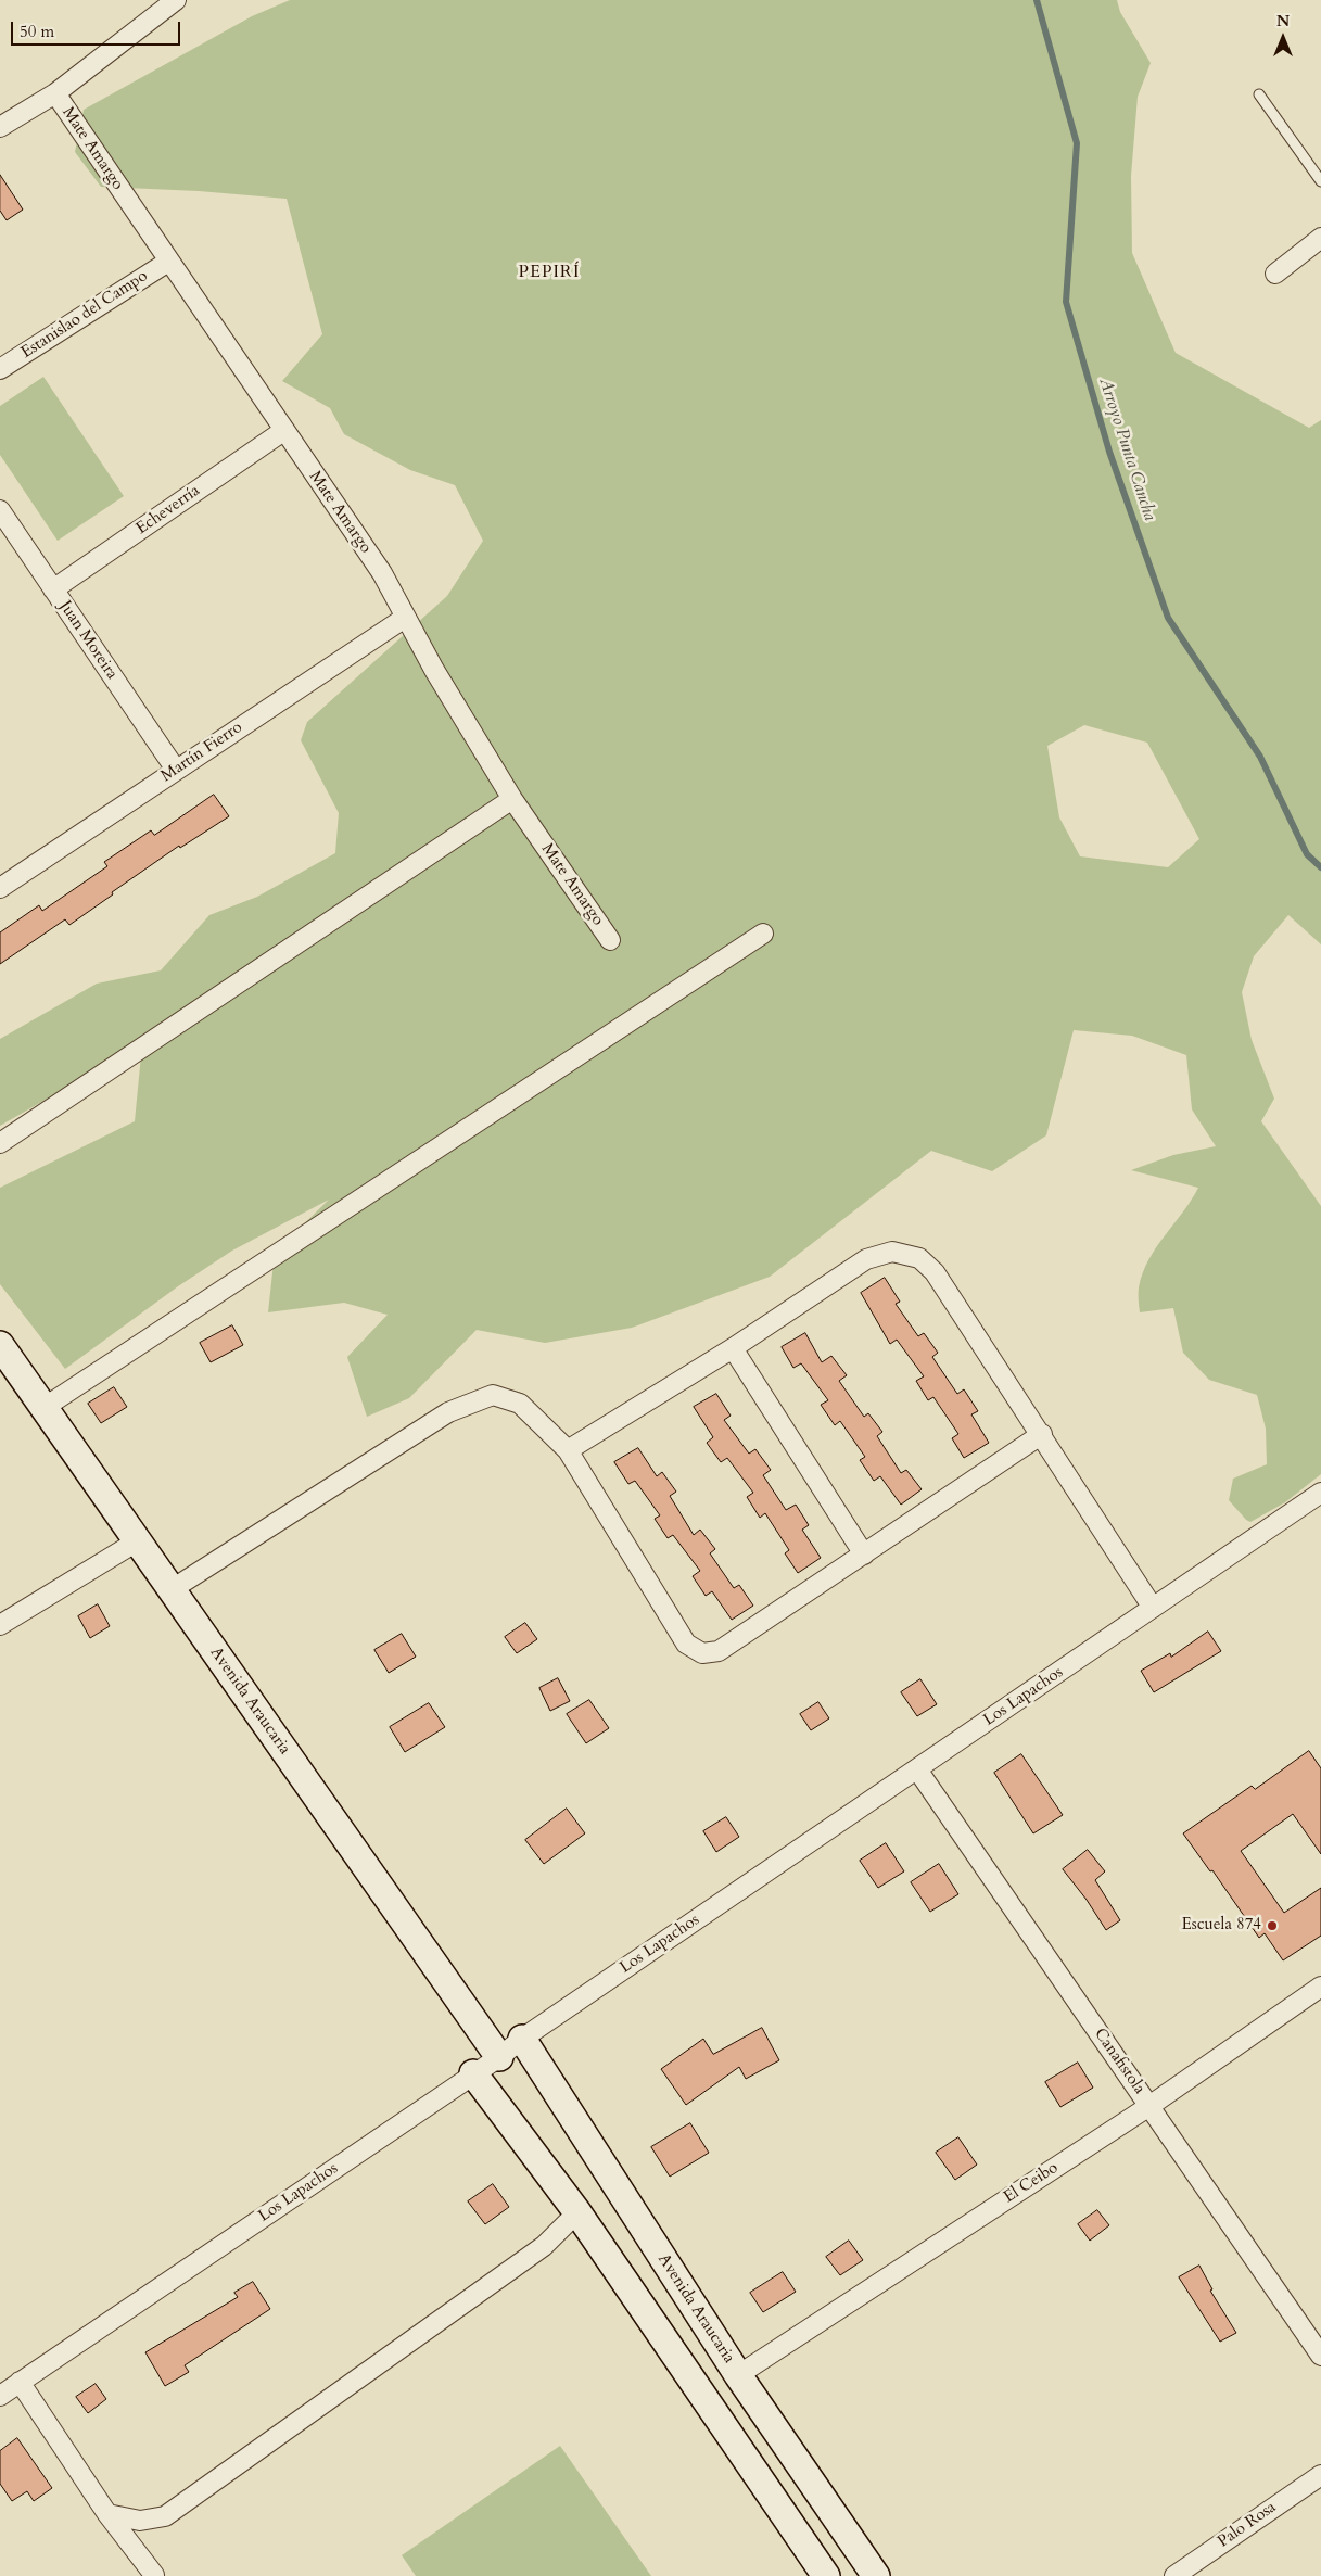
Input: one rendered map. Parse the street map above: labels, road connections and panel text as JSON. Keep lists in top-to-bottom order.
{
  "streets": {
    "main road": ["Avenida Araucaria"],
    "street": [
      "Mate Amargo",
      "Estanislao del Campo",
      "Echeverría",
      "Juan Moreira",
      "Martín Fierro",
      "Los Lapachos",
      "Canafistola",
      "El Ceibo",
      "Palo Rosa"
    ]
  },
  "crossings": [
    ["Mate Amargo", "Estanislao del Campo"],
    ["Mate Amargo", "Echeverría"],
    ["Mate Amargo", "Martín Fierro"],
    ["Echeverría", "Juan Moreira"],
    ["Juan Moreira", "Martín Fierro"],
    ["Los Lapachos", "Avenida Araucaria"],
    ["Los Lapachos", "Canafistola"],
    ["Avenida Araucaria", "El Ceibo"],
    ["Canafistola", "El Ceibo"]
  ],
  "districts": ["PEPIRÍ"],
  "water": ["Arroyo Punta Cancha"],
  "places": ["Escuela 874"],
  "scale_bar": "50 m",
  "north": "top"
}
